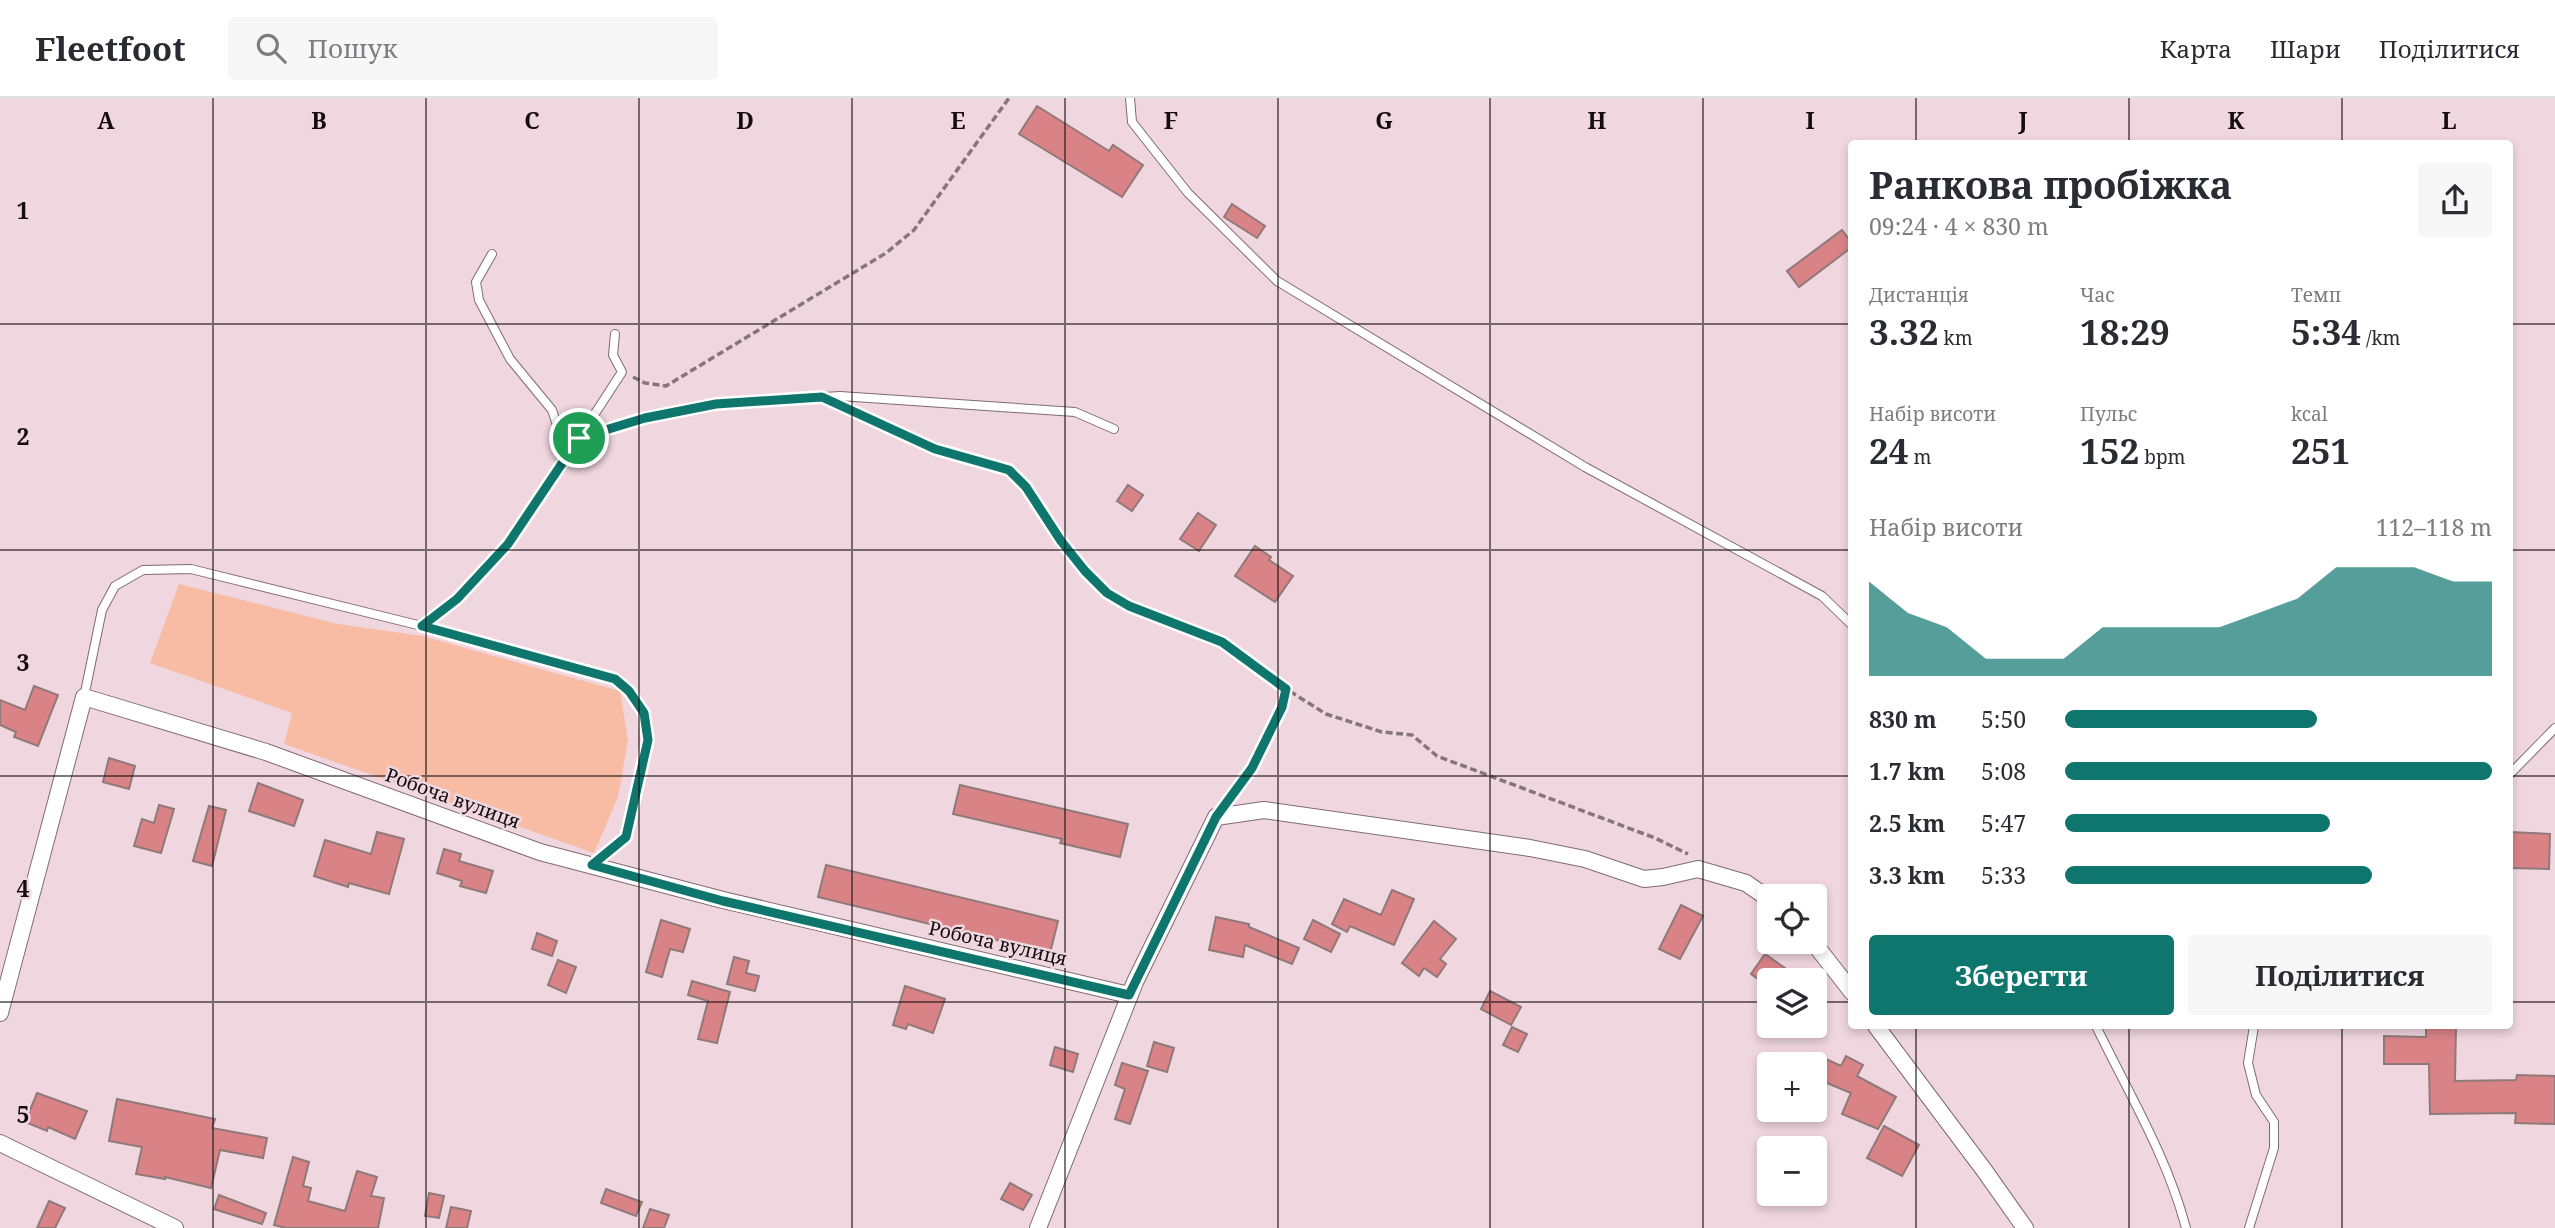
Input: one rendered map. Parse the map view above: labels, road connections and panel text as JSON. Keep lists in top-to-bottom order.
{
  "streets": {
    "street": ["Робоча вулиця"]
  },
  "page": {
    "header": "Fleetfoot",
    "search": "Пошук",
    "nav": ["Карта", "Шари", "Поділитися"],
    "heading": ["Ранкова пробіжка", "09:24 · 4 × 830 m"],
    "stats": [
      ["Дистанція", "3.32 km"],
      ["Час", "18:29"],
      ["Темп", "5:34 /km"],
      ["Набір висоти", "24 m"],
      ["Пульс", "152 bpm"],
      ["kcal", "251"]
    ],
    "chart": ["Набір висоти", "112–118 m"],
    "list": [
      {
        "name": "830 m",
        "note": "5:50"
      },
      {
        "name": "1.7 km",
        "note": "5:08"
      },
      {
        "name": "2.5 km",
        "note": "5:47"
      },
      {
        "name": "3.3 km",
        "note": "5:33"
      }
    ],
    "map_buttons": ["+", "−"],
    "buttons": ["Зберегти", "Поділитися"]
  },
  "grid": {
    "columns": [
      "A",
      "B",
      "C",
      "D",
      "E",
      "F",
      "G",
      "H",
      "I",
      "J",
      "K",
      "L"
    ],
    "rows": [
      "1",
      "2",
      "3",
      "4",
      "5"
    ]
  }
}
